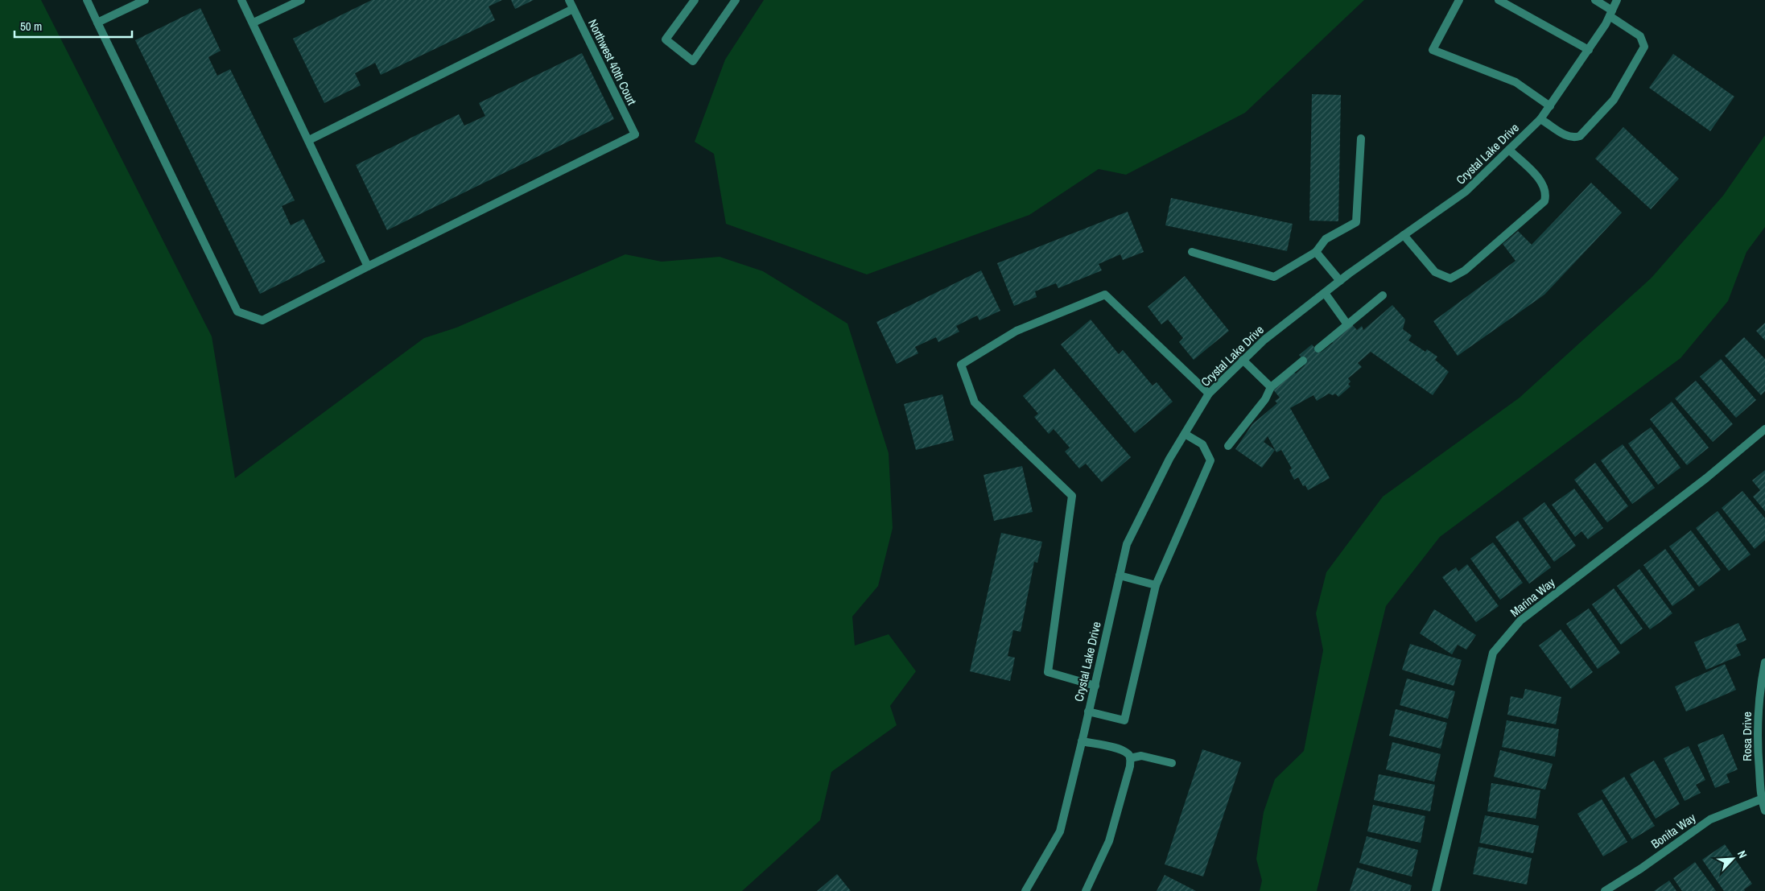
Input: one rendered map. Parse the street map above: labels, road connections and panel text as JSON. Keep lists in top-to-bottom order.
{
  "streets": {
    "street": [
      "Northwest 40th Court",
      "Crystal Lake Drive",
      "Marina Way",
      "Rosa Drive",
      "Bonita Way"
    ]
  },
  "crossings": [
    ["Rosa Drive", "Bonita Way"]
  ],
  "scale_bar": "50 m",
  "north": "top right"
}
